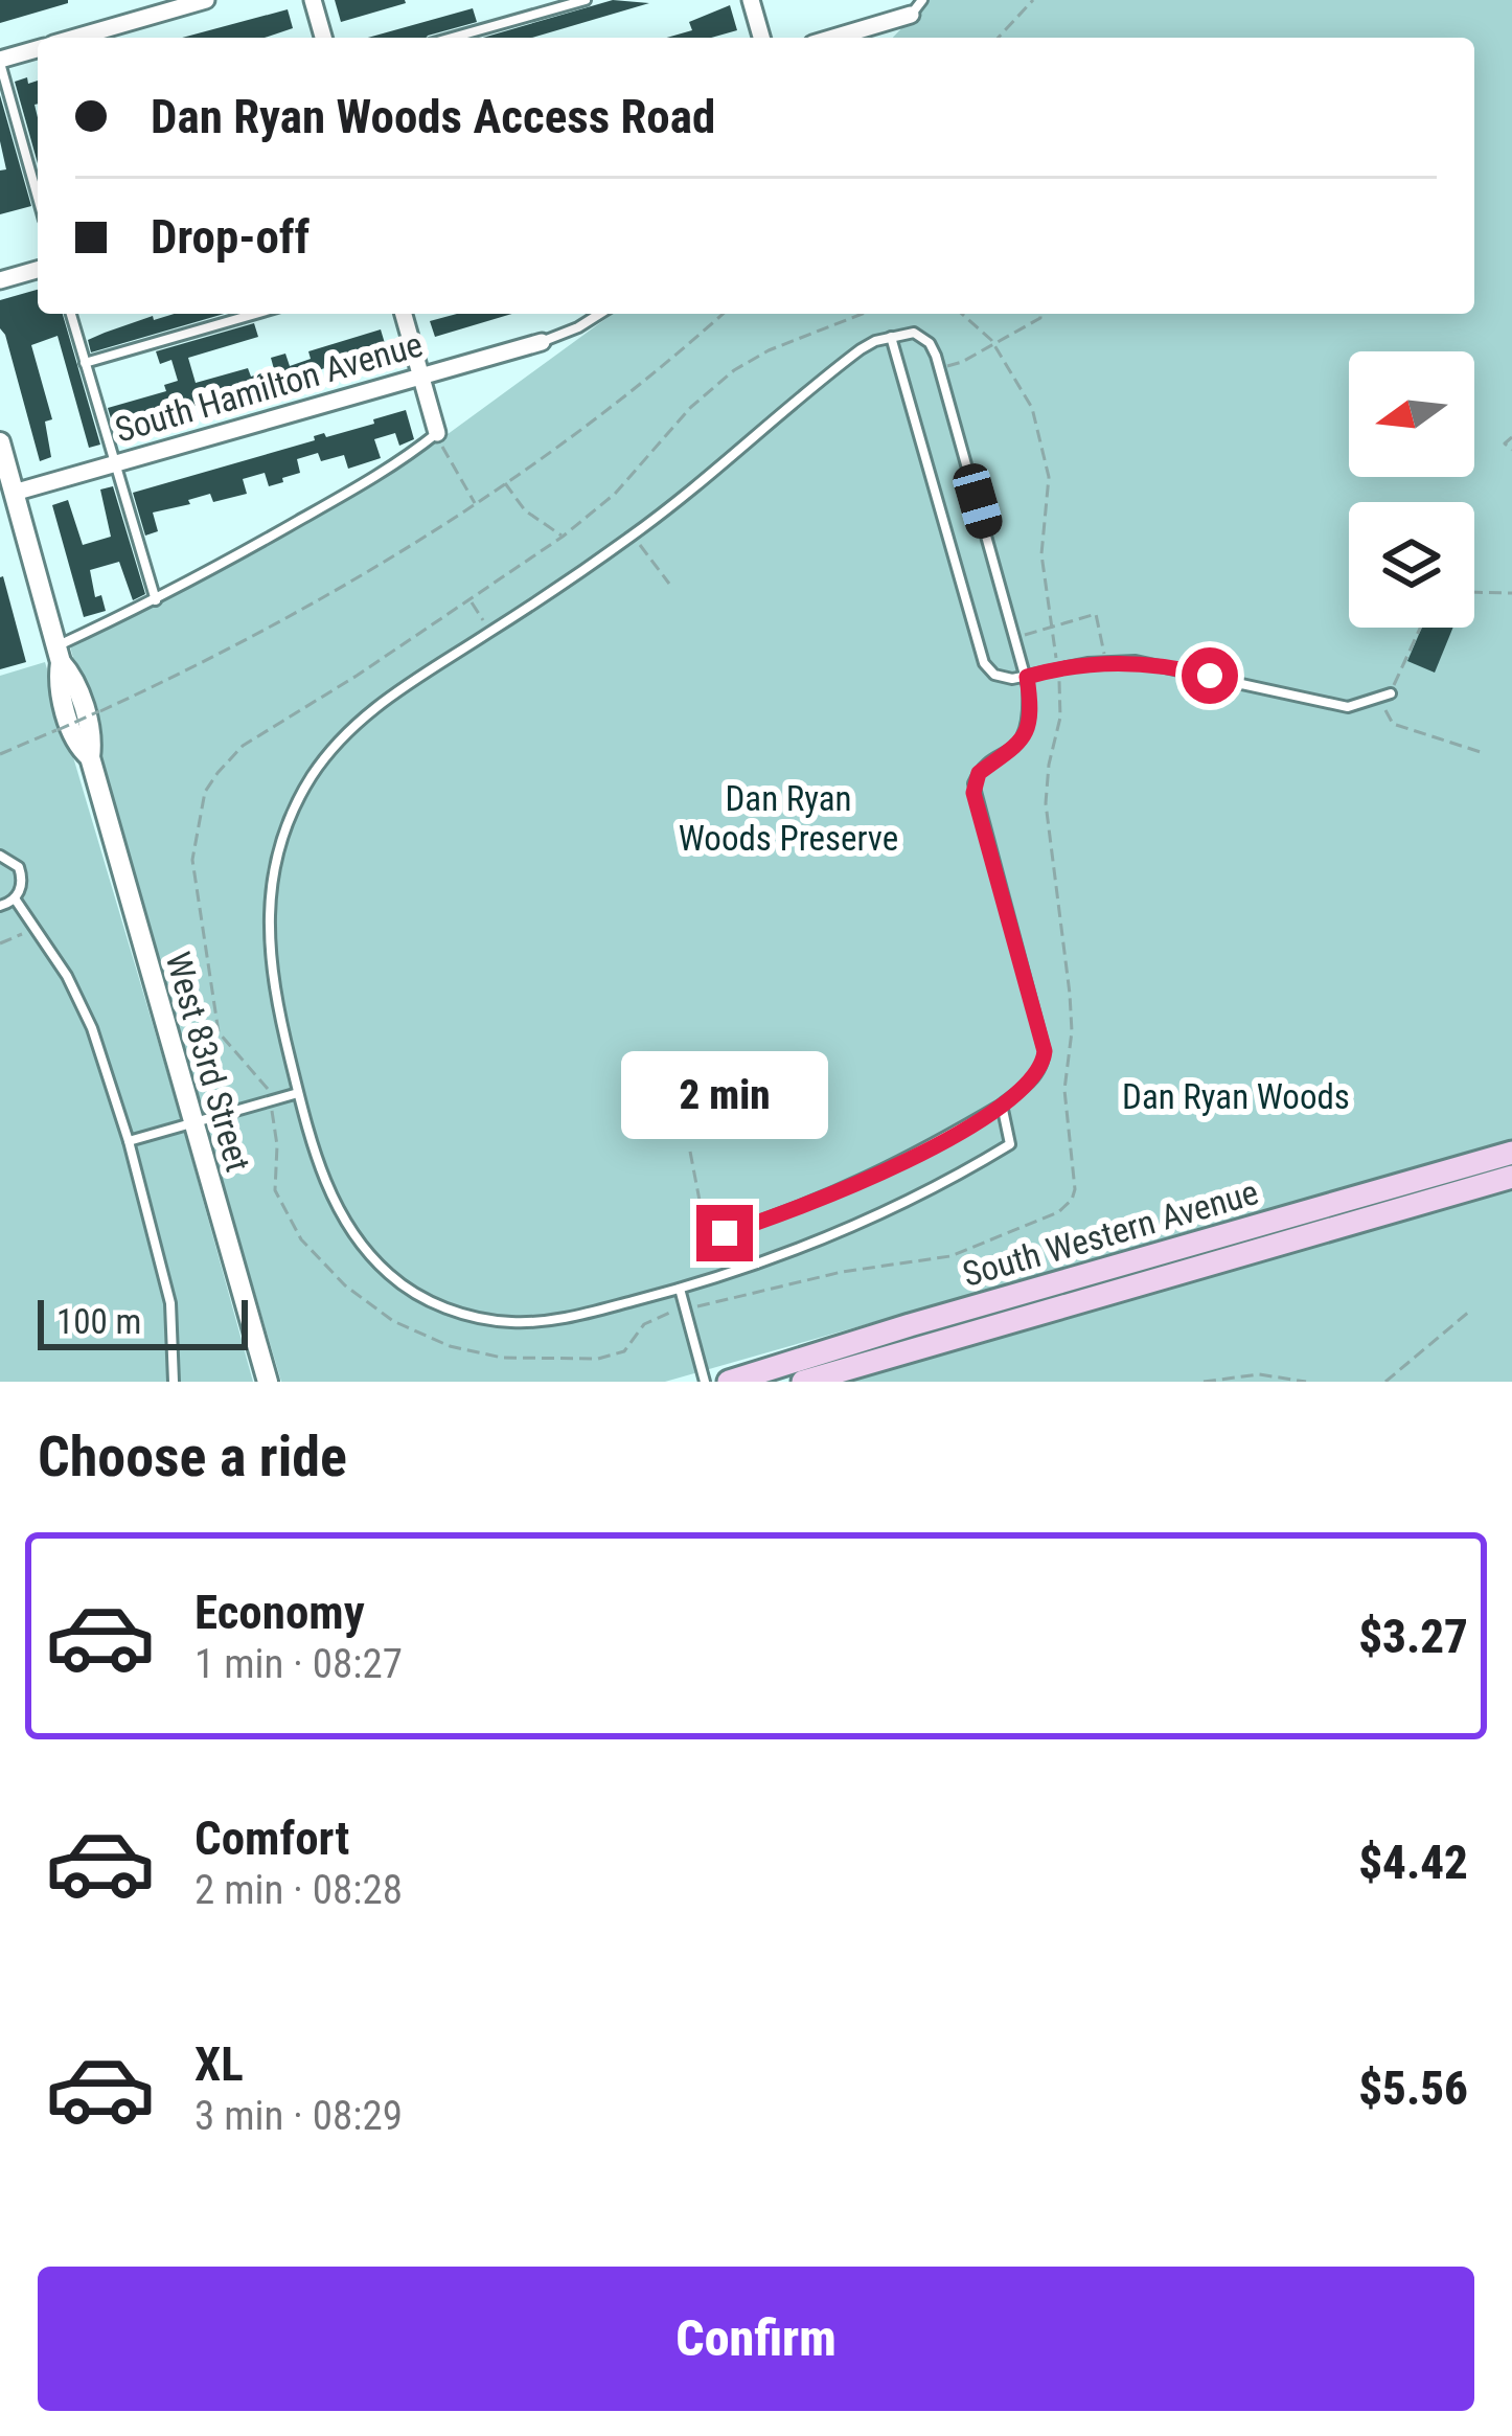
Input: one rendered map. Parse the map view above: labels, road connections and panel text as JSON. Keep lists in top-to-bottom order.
{
  "streets": {
    "main road": ["South Western Avenue"],
    "street": ["South Hamilton Avenue", "West 83rd Street"]
  },
  "crossings": [
    ["South Hamilton Avenue", "West 83rd Street"]
  ],
  "parks": ["Dan Ryan Woods Preserve", "Dan Ryan Woods"],
  "scale_bar": "100 m",
  "north": "left",
  "page": {
    "banner": ["Dan Ryan Woods Access Road", "Drop-off"],
    "bubble": "2 min",
    "scale": "100 m",
    "heading": "Choose a ride",
    "list": [
      {
        "name": "Economy",
        "note": "1 min · 08:27",
        "value": "$3.27"
      },
      {
        "name": "Comfort",
        "note": "2 min · 08:28",
        "value": "$4.42"
      },
      {
        "name": "XL",
        "note": "3 min · 08:29",
        "value": "$5.56"
      }
    ],
    "buttons": "Confirm"
  }
}
